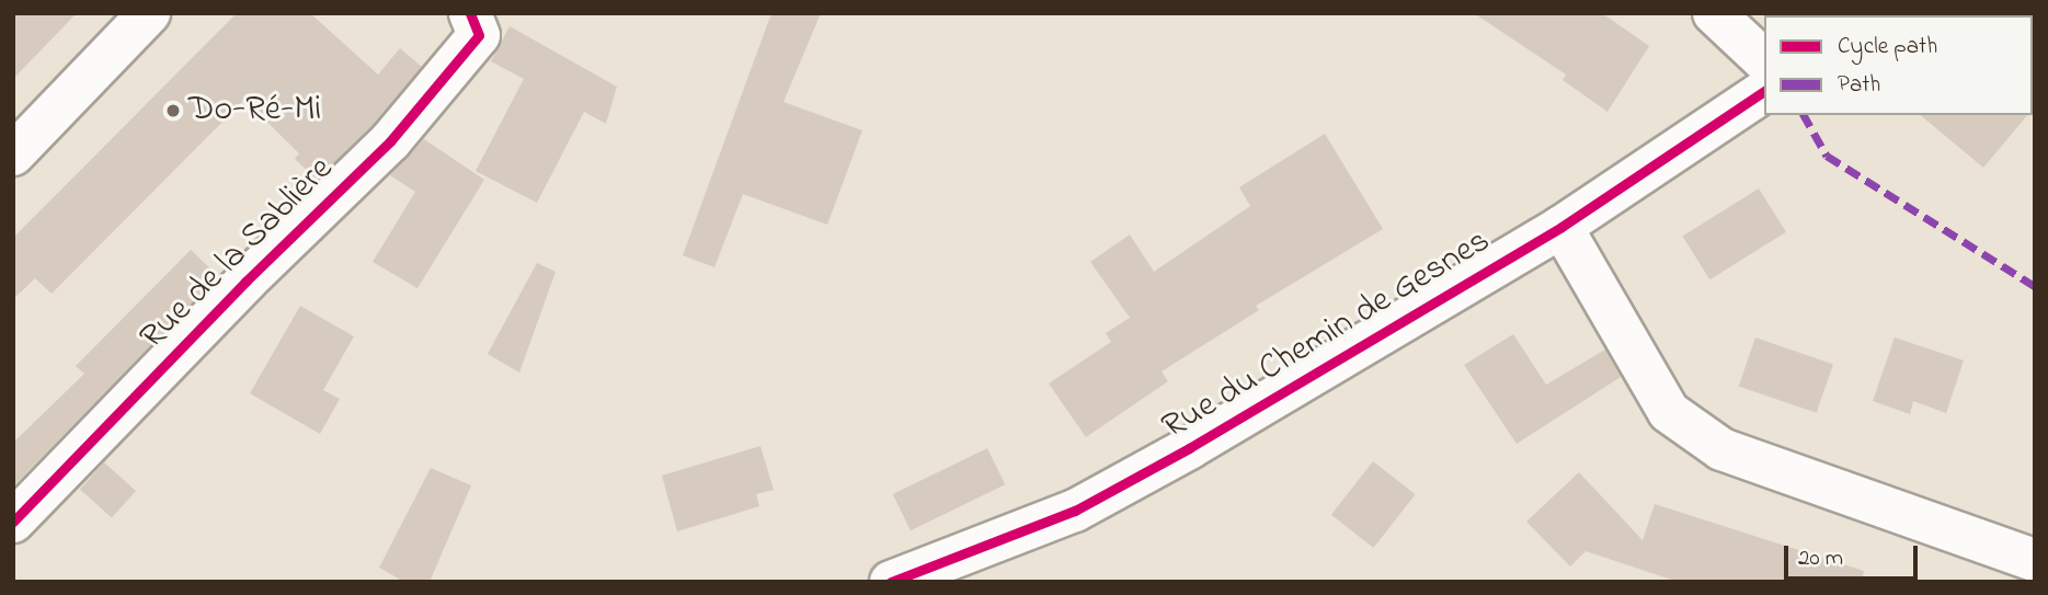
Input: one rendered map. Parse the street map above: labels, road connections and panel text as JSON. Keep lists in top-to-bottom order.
{
  "streets": {
    "street": ["Rue de la Sablière", "Rue du Chemin de Gesnes"]
  },
  "places": ["Do-Ré-Mi"],
  "legend": ["Cycle path", "Path"],
  "scale_bar": "20 m"
}
